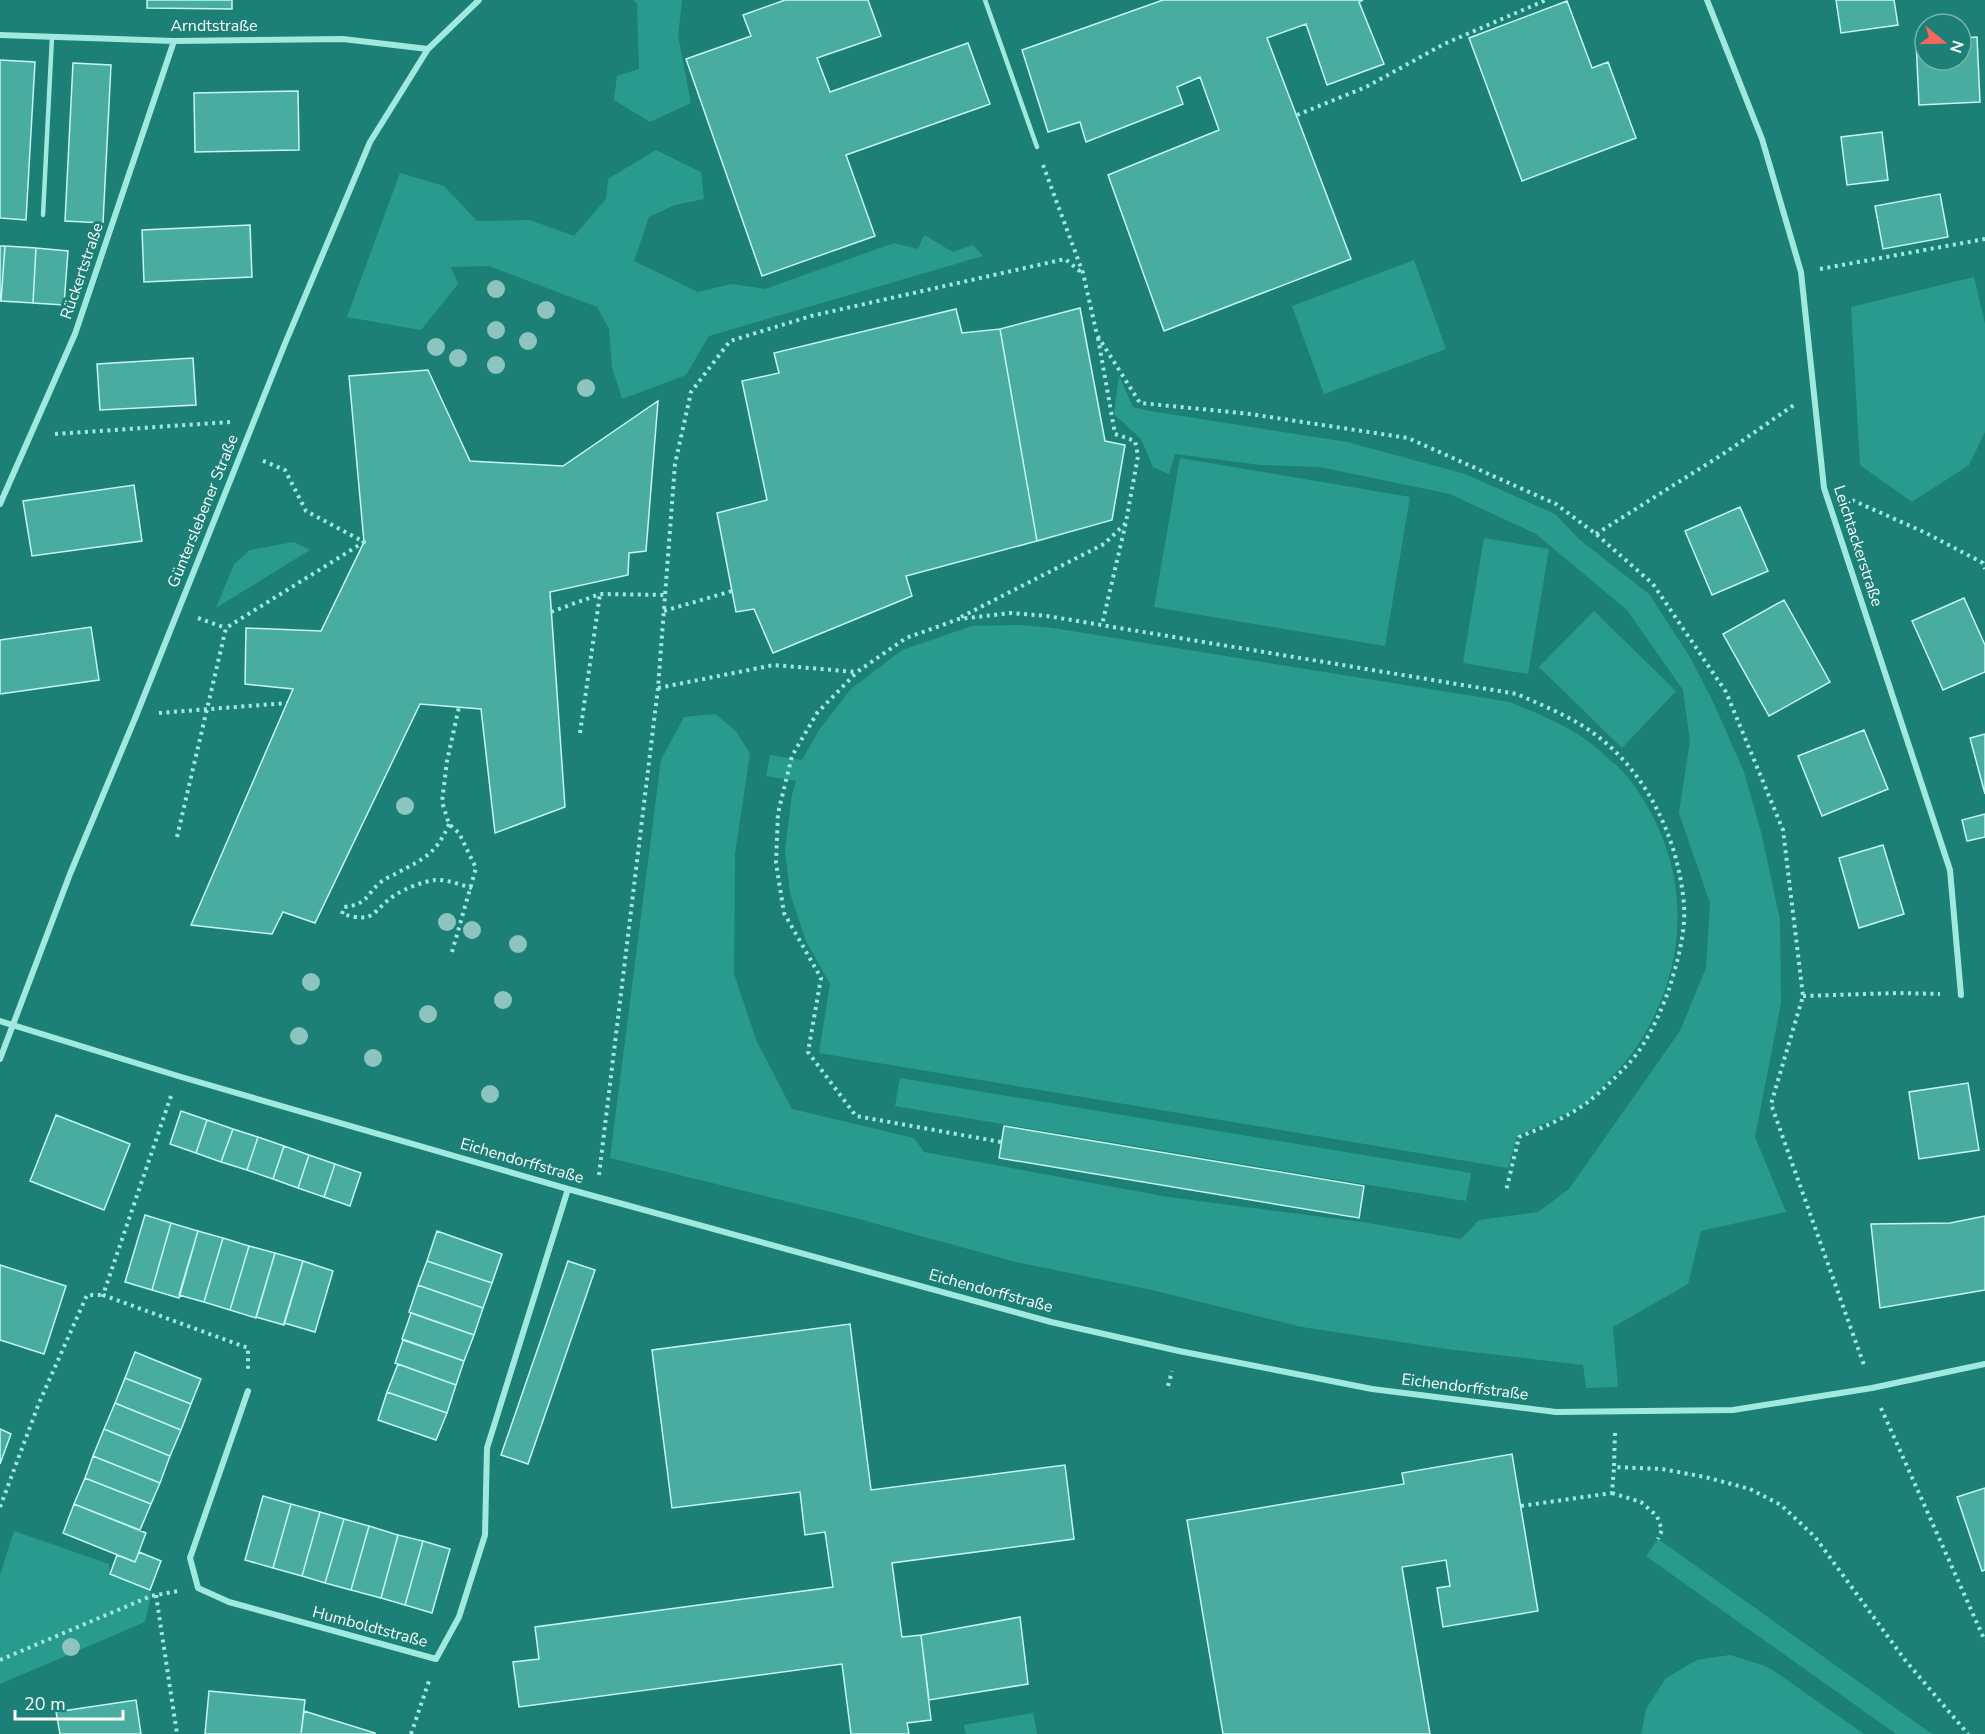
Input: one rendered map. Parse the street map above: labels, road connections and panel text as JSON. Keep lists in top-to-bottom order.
{
  "streets": {
    "street": [
      "Arndtstraße",
      "Rückertstraße",
      "Günterslebener Straße",
      "Leichtackerstraße",
      "Eichendorffstraße",
      "Humboldtstraße"
    ]
  },
  "crossings": [
    ["Arndtstraße", "Rückertstraße"],
    ["Arndtstraße", "Günterslebener Straße"],
    ["Günterslebener Straße", "Eichendorffstraße"],
    ["Eichendorffstraße", "Humboldtstraße"]
  ],
  "scale_bar": "20 m",
  "north": "right"
}
